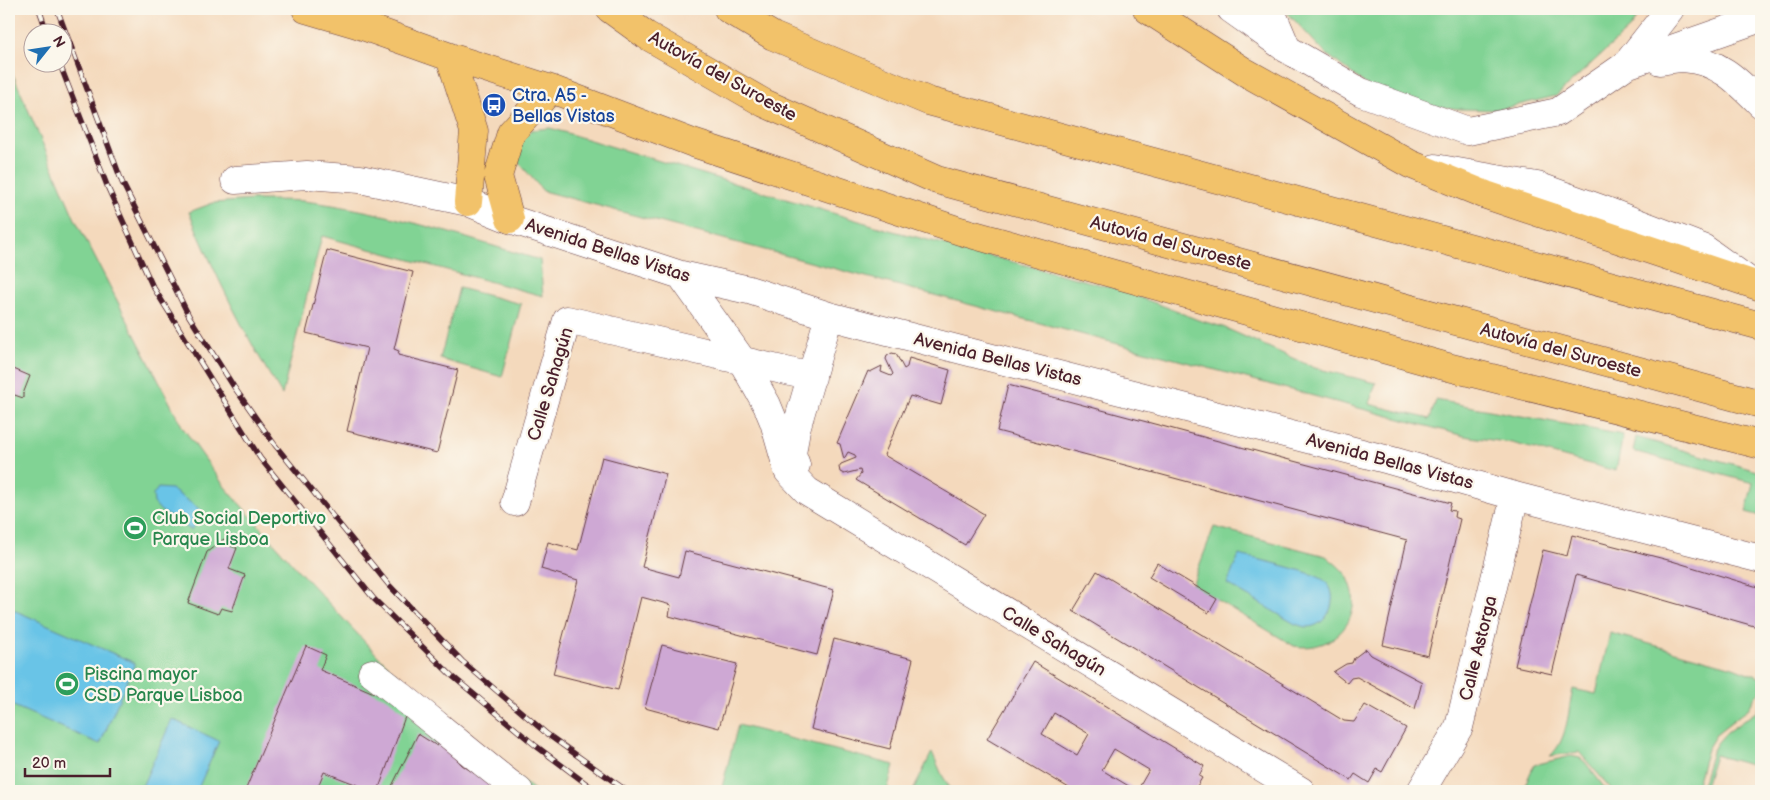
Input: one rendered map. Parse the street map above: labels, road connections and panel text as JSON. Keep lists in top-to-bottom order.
{
  "streets": {
    "highway": ["Autovía del Suroeste"],
    "street": ["Avenida Bellas Vistas", "Calle Sahagún", "Calle Astorga"]
  },
  "crossings": [
    ["Avenida Bellas Vistas", "Calle Sahagún"],
    ["Avenida Bellas Vistas", "Calle Astorga"]
  ],
  "places": {
    "bus stop": ["Ctra. A5 - Bellas Vistas"],
    "sports": ["Club Social Deportivo Parque Lisboa", "Piscina mayor CSD Parque Lisboa"]
  },
  "scale_bar": "20 m",
  "north": "top right"
}
